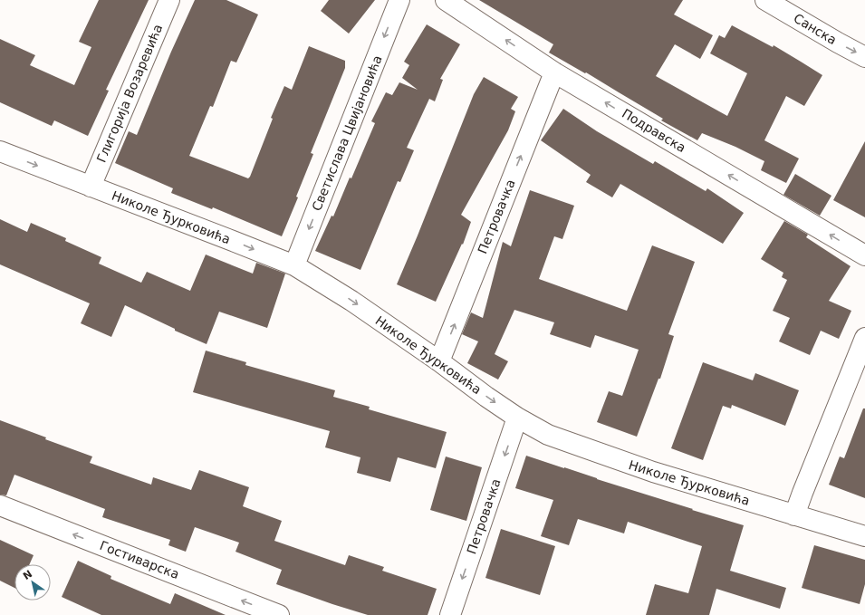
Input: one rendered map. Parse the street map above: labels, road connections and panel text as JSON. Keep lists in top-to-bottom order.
{
  "streets": {
    "street": [
      "Санска",
      "Глигорија Возаревића",
      "Подравска",
      "Светислава Цвијановића",
      "Петровачка",
      "Николе Ђурковића",
      "Гостиварска"
    ]
  },
  "crossings": [
    ["Глигорија Возаревића", "Николе Ђурковића"],
    ["Подравска", "Петровачка"],
    ["Светислава Цвијановића", "Николе Ђурковића"],
    ["Петровачка", "Николе Ђурковића"]
  ],
  "one_way": [
    "Санска",
    "Подравска",
    "Светислава Цвијановића",
    "Николе Ђурковића",
    "Гостиварска"
  ],
  "north": "top left"
}
